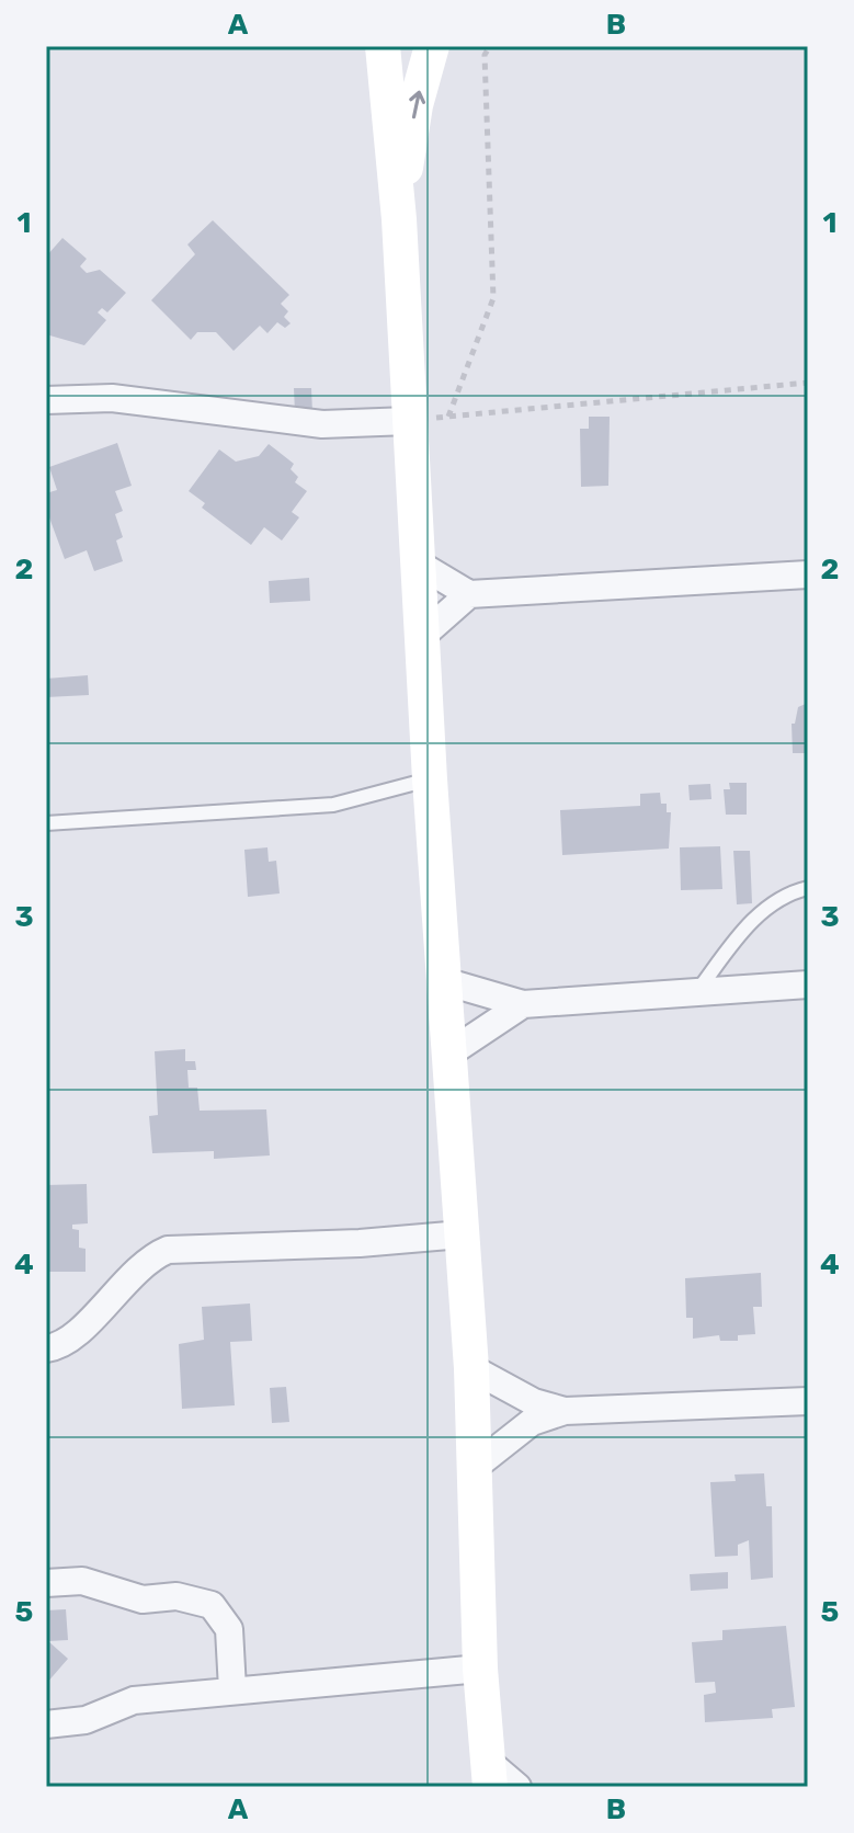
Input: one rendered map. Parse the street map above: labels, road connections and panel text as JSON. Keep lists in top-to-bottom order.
{
  "grid": {
    "columns": ["A", "B"],
    "rows": [
      "1",
      "2",
      "3",
      "4",
      "5"
    ]
  }
}
